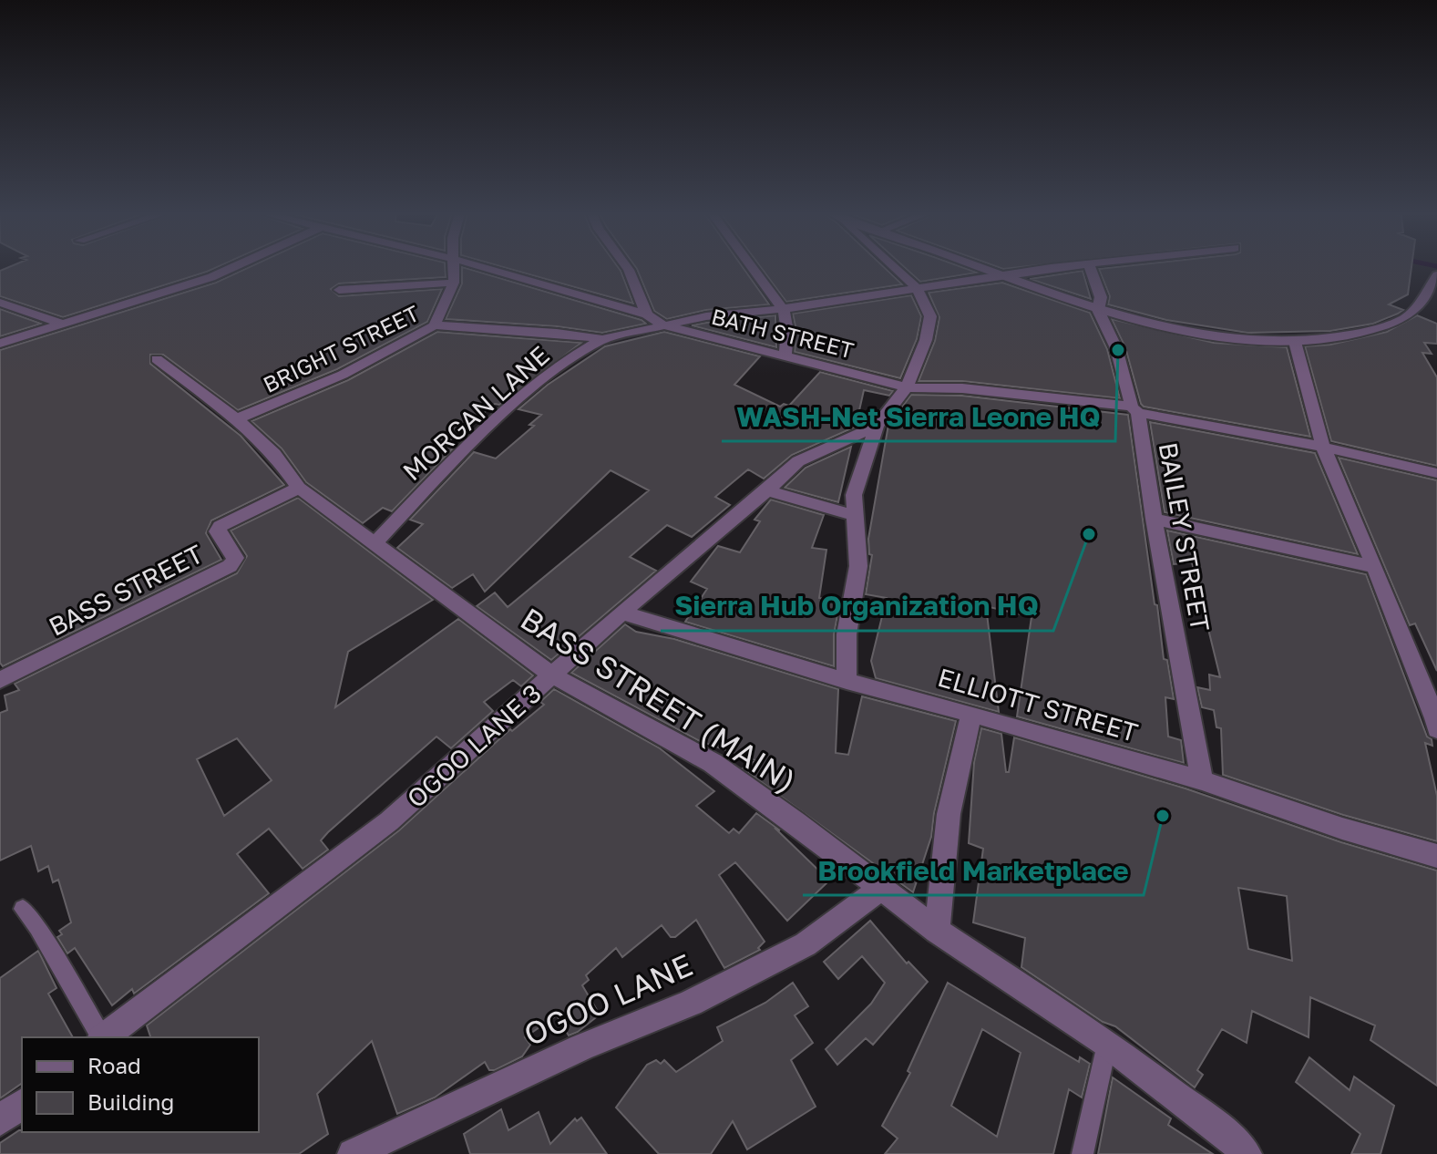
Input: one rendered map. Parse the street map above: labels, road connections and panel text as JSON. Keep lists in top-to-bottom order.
{
  "streets": {
    "street": [
      "BATH STREET",
      "BRIGHT STREET",
      "MORGAN LANE",
      "BAILEY STREET",
      "BASS STREET",
      "BASS STREET (MAIN)",
      "ELLIOTT STREET",
      "OGOO LANE 3",
      "OGOO LANE"
    ]
  },
  "crossings": [
    ["BATH STREET", "MORGAN LANE"],
    ["BATH STREET", "BAILEY STREET"],
    ["BRIGHT STREET", "BASS STREET (MAIN)"],
    ["MORGAN LANE", "BASS STREET (MAIN)"],
    ["BAILEY STREET", "ELLIOTT STREET"],
    ["BASS STREET", "BASS STREET (MAIN)"],
    ["BASS STREET (MAIN)", "OGOO LANE 3"],
    ["BASS STREET (MAIN)", "OGOO LANE"],
    ["ELLIOTT STREET", "OGOO LANE 3"]
  ],
  "places": ["WASH-Net Sierra Leone HQ", "Sierra Hub Organization HQ", "Brookfield Marketplace"],
  "legend": ["Road", "Building"]
}
